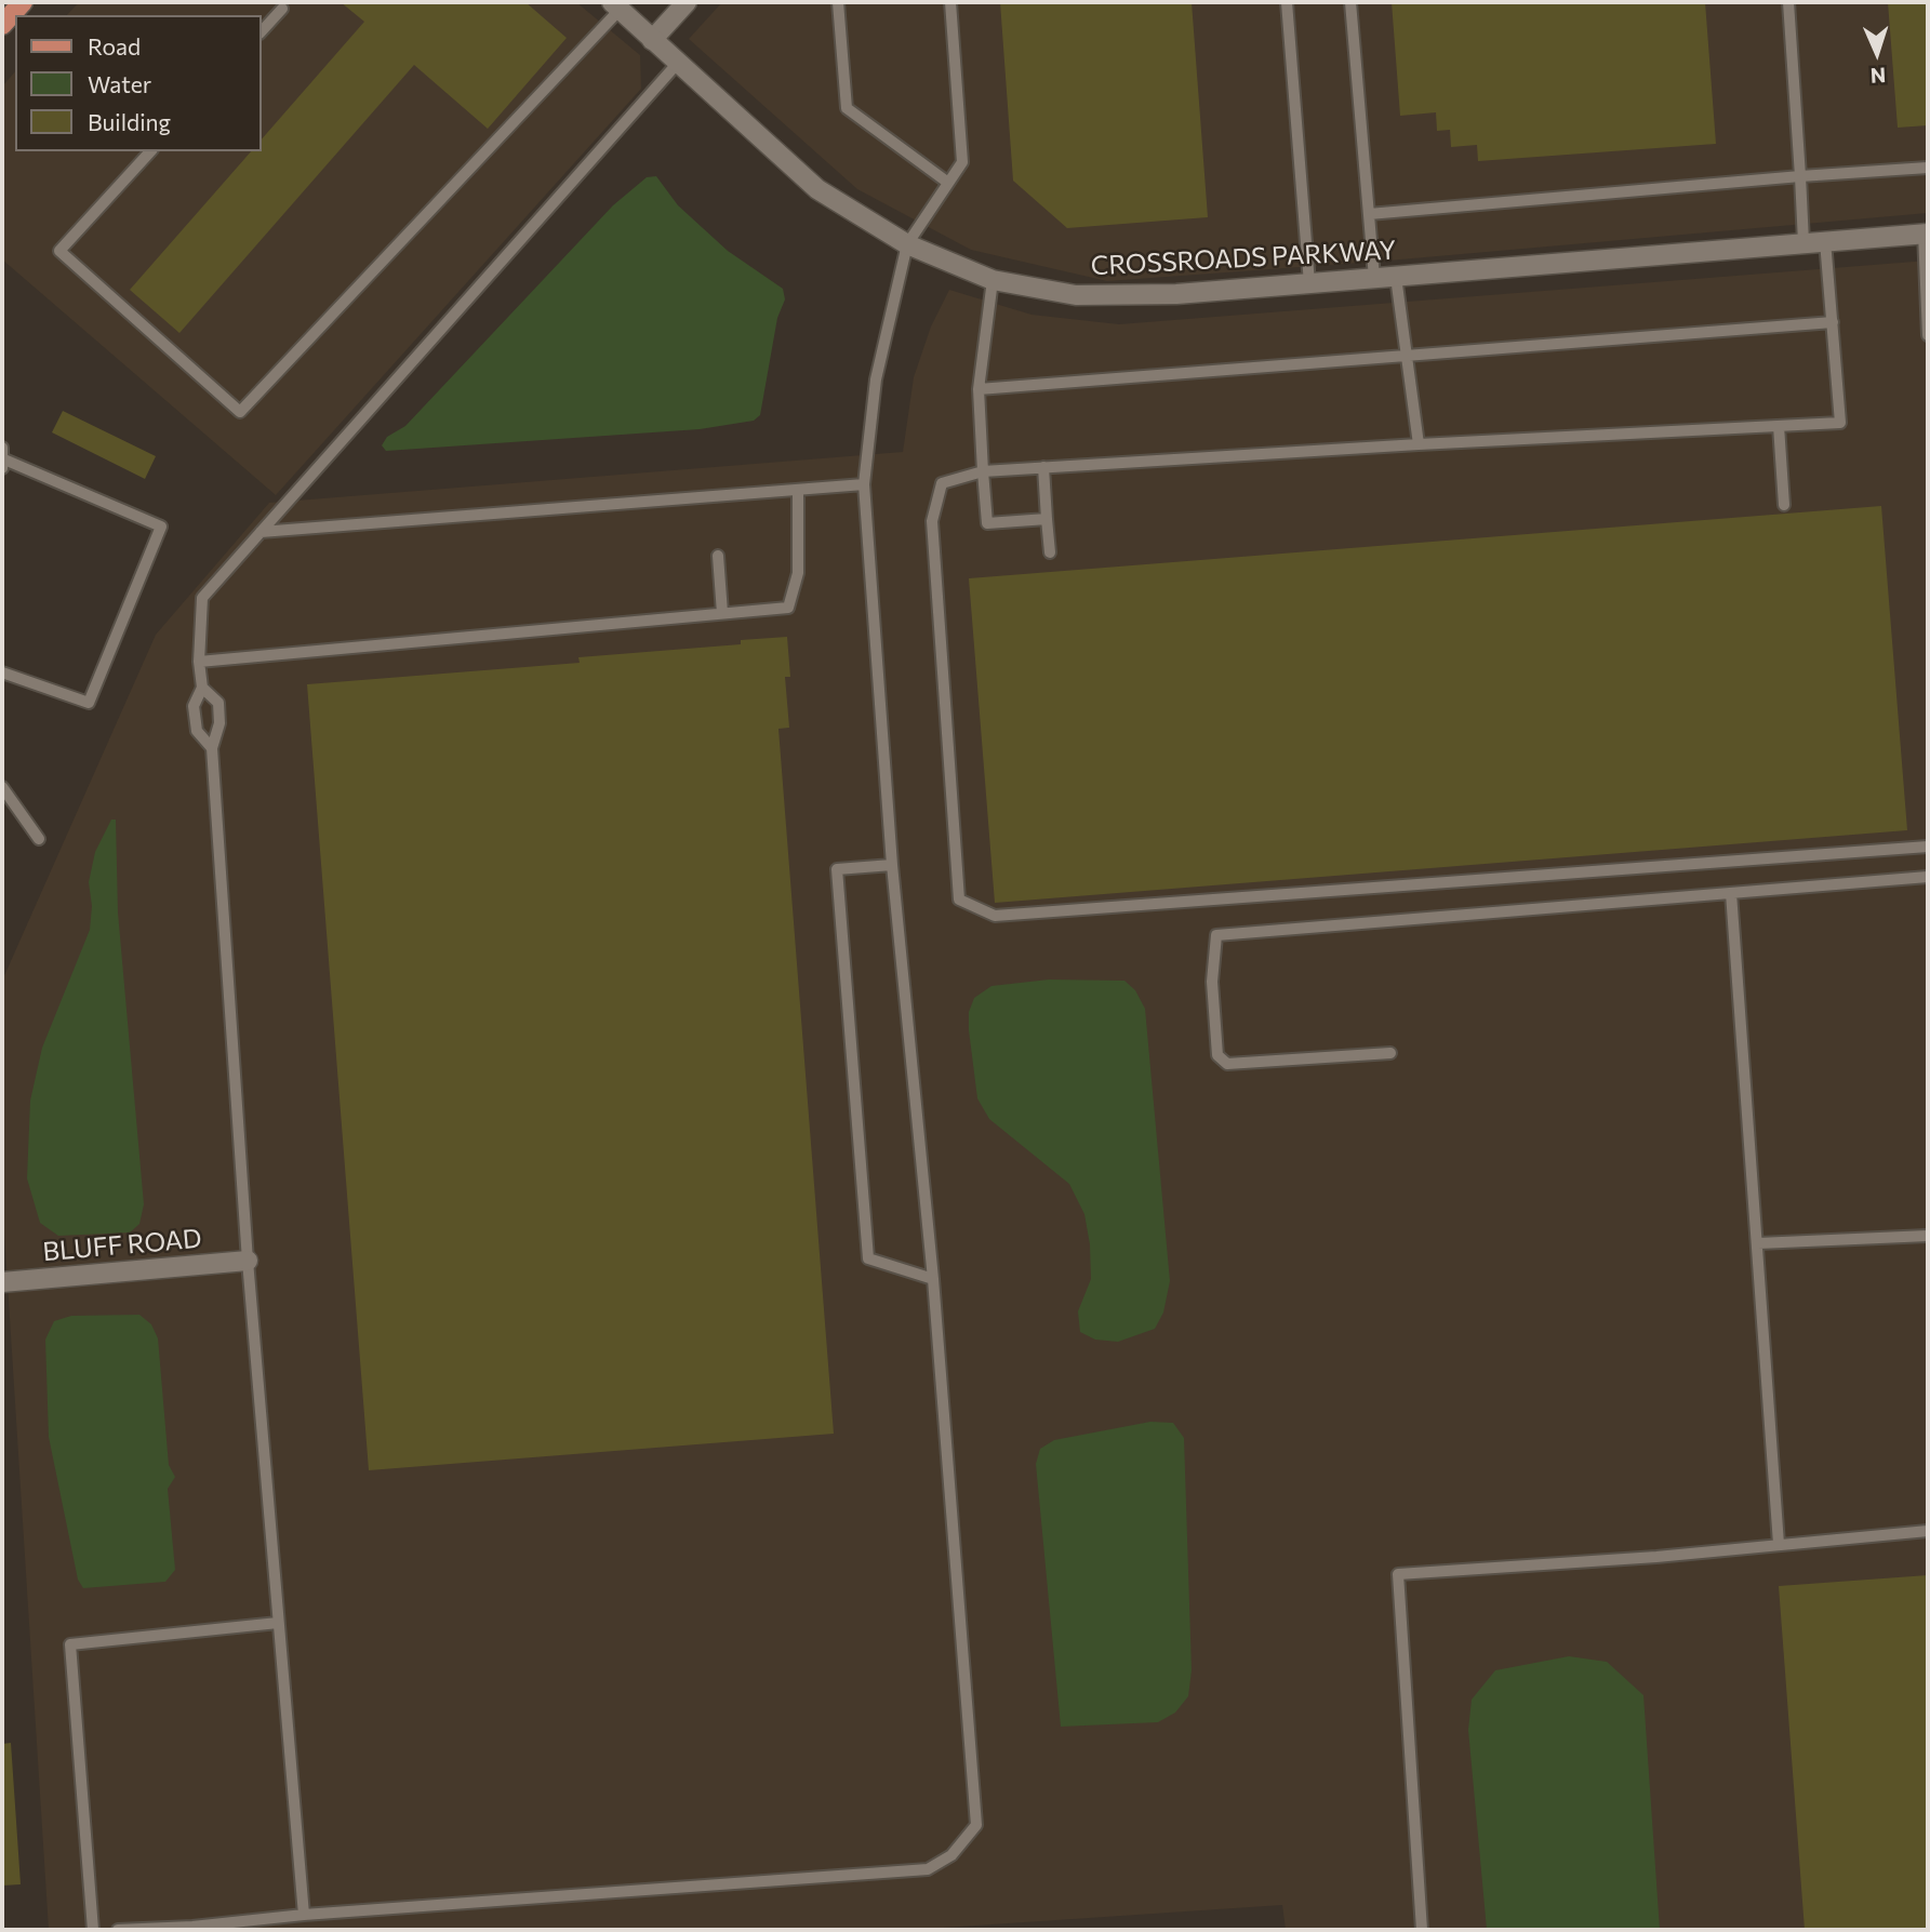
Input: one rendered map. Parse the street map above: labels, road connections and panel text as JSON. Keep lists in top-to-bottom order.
{
  "streets": {
    "street": ["CROSSROADS PARKWAY", "BLUFF ROAD"]
  },
  "legend": ["Road", "Water", "Building"],
  "north": "bottom"
}
